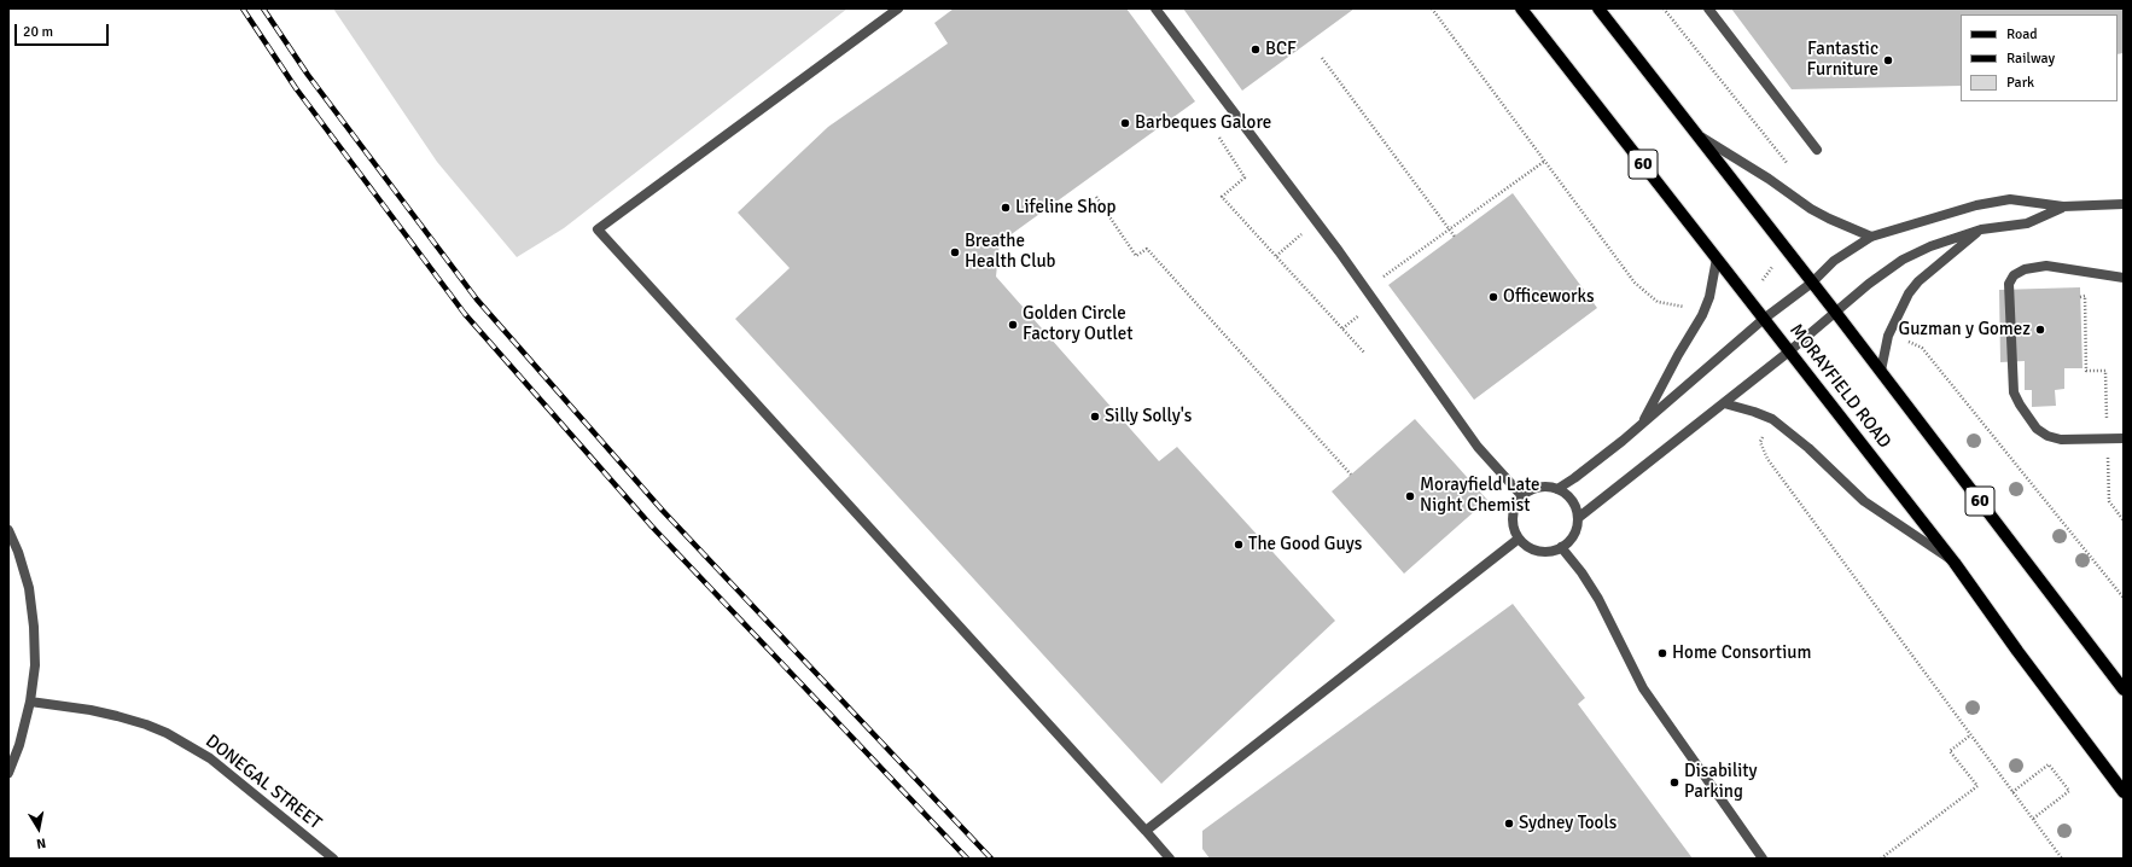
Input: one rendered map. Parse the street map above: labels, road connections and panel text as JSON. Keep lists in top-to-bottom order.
{
  "streets": {
    "main road": ["60", "MORAYFIELD ROAD"],
    "street": ["DONEGAL STREET"]
  },
  "places": [
    "BCF",
    "Fantastic Furniture",
    "Barbeques Galore",
    "Lifeline Shop",
    "Breathe Health Club",
    "Officeworks",
    "Golden Circle Factory Outlet",
    "Guzman y Gomez",
    "Silly Solly's",
    "Morayfield Late Night Chemist",
    "The Good Guys",
    "Home Consortium",
    "Disability Parking",
    "Sydney Tools"
  ],
  "legend": ["Road", "Railway", "Park"],
  "scale_bar": "20 m",
  "north": "bottom"
}
